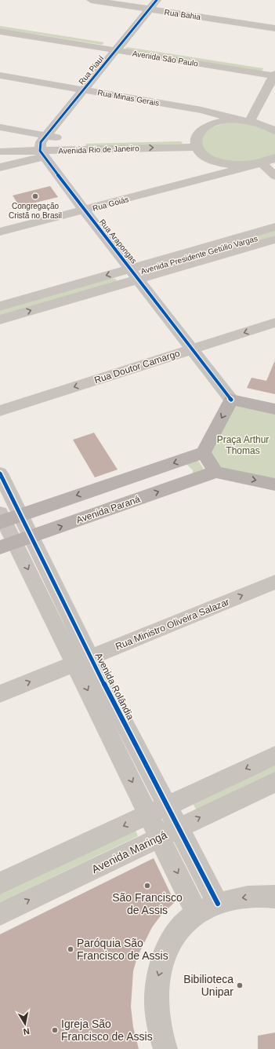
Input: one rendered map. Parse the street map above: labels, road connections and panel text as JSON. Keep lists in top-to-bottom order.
{
  "streets": {
    "main road": ["Avenida Paraná"],
    "street": [
      "Rua Bahia",
      "Avenida São Paulo",
      "Rua Piauí",
      "Rua Minas Gerais",
      "Avenida Rio de Janeiro",
      "Rua Goiás",
      "Rua Arapongas",
      "Avenida Presidente Getúlio Vargas",
      "Rua Doutor Camargo",
      "Rua Ministro Oliveira Salazar",
      "Avenida Rolândia",
      "Avenida Maringá"
    ]
  },
  "crossings": [
    ["Rua Bahia", "Rua Piauí"],
    ["Avenida São Paulo", "Rua Piauí"],
    ["Rua Piauí", "Rua Minas Gerais"],
    ["Rua Piauí", "Rua Arapongas"],
    ["Rua Goiás", "Rua Arapongas"],
    ["Rua Arapongas", "Avenida Presidente Getúlio Vargas"],
    ["Rua Arapongas", "Rua Doutor Camargo"],
    ["Avenida Paraná", "Avenida Rolândia"],
    ["Rua Ministro Oliveira Salazar", "Avenida Rolândia"],
    ["Avenida Rolândia", "Avenida Maringá"]
  ],
  "one_way": ["Rua Doutor Camargo", "Rua Ministro Oliveira Salazar"],
  "parks": ["Praça Arthur Thomas"],
  "places": [
    "Congregação Cristã no Brasil",
    "São Francisco de Assis",
    "Paróquia São Francisco de Assis",
    "Bibilioteca Unipar",
    "Igreja São Francisco de Assis"
  ],
  "north": "bottom"
}
